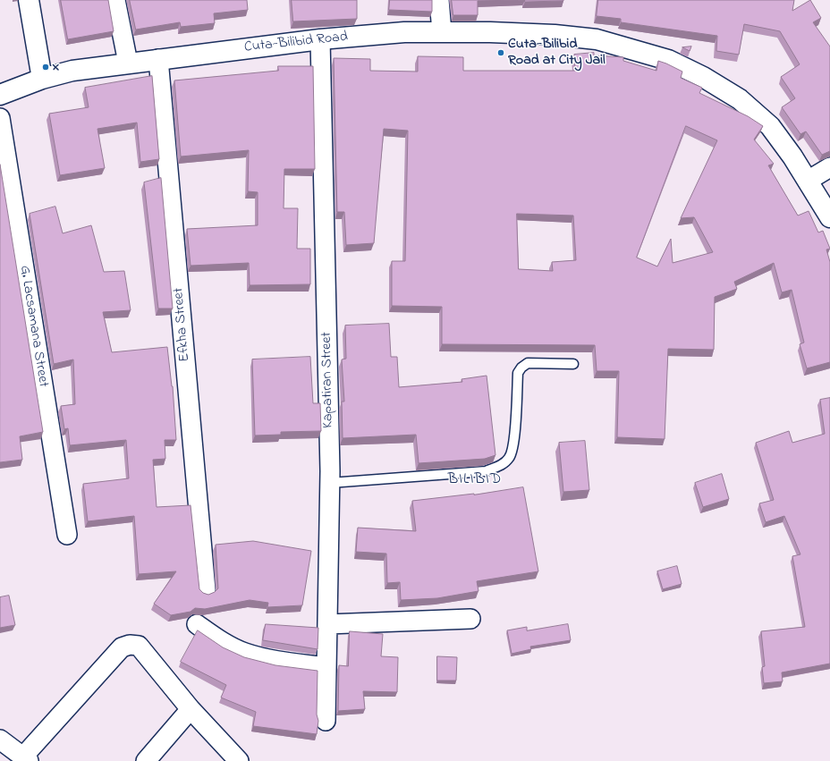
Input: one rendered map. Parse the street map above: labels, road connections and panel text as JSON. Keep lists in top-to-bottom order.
{
  "streets": {
    "street": [
      "Cuta-Bilibid Road",
      "Efkha Street",
      "G. Lacsamana Street",
      "Kapatiran Street"
    ]
  },
  "crossings": [
    ["Cuta-Bilibid Road", "Efkha Street"],
    ["Cuta-Bilibid Road", "Kapatiran Street"]
  ],
  "districts": ["BILIBID"],
  "places": ["Cuta-Bilibid Road at City Jail", "x"]
}
